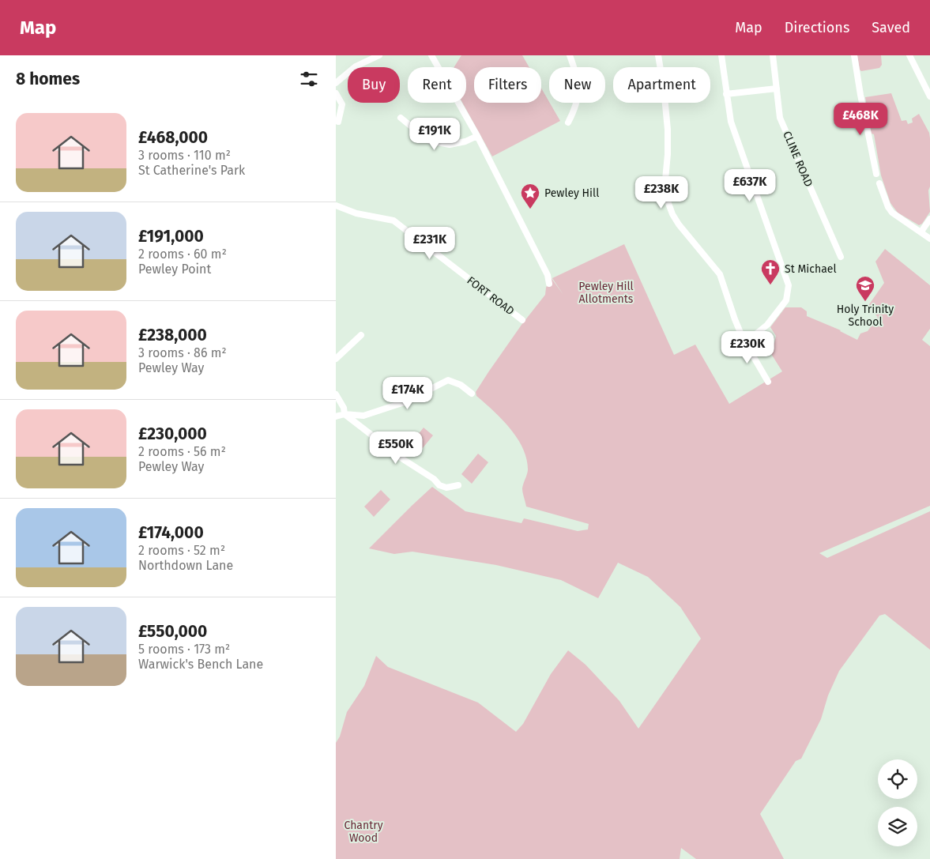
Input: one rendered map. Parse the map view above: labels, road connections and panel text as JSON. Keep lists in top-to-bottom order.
{
  "streets": {
    "street": ["CLINE ROAD", "FORT ROAD"]
  },
  "parks": ["Pewley Hill Allotments", "Chantry Wood"],
  "places": {
    "place": ["Pewley Hill"],
    "church": ["St Michael"],
    "school or university": ["Holy Trinity School"]
  },
  "page": {
    "header": "Map",
    "nav": ["Map", "Directions", "Saved"],
    "heading": "8 homes",
    "chip": [
      "Buy",
      "Rent",
      "Filters",
      "New",
      "Apartment"
    ],
    "list": [
      {
        "name": "£468,000",
        "note": "3 rooms · 110 m² · St Catherine's Park"
      },
      {
        "name": "£191,000",
        "note": "2 rooms · 60 m² · Pewley Point"
      },
      {
        "name": "£238,000",
        "note": "3 rooms · 86 m² · Pewley Way"
      },
      {
        "name": "£230,000",
        "note": "2 rooms · 56 m² · Pewley Way"
      },
      {
        "name": "£174,000",
        "note": "2 rooms · 52 m² · Northdown Lane"
      },
      {
        "name": "£550,000",
        "note": "5 rooms · 173 m² · Warwick's Bench Lane"
      }
    ],
    "price": [
      "£468K",
      "£191K",
      "£637K",
      "£238K",
      "£231K",
      "£230K",
      "£174K",
      "£550K"
    ]
  }
}
